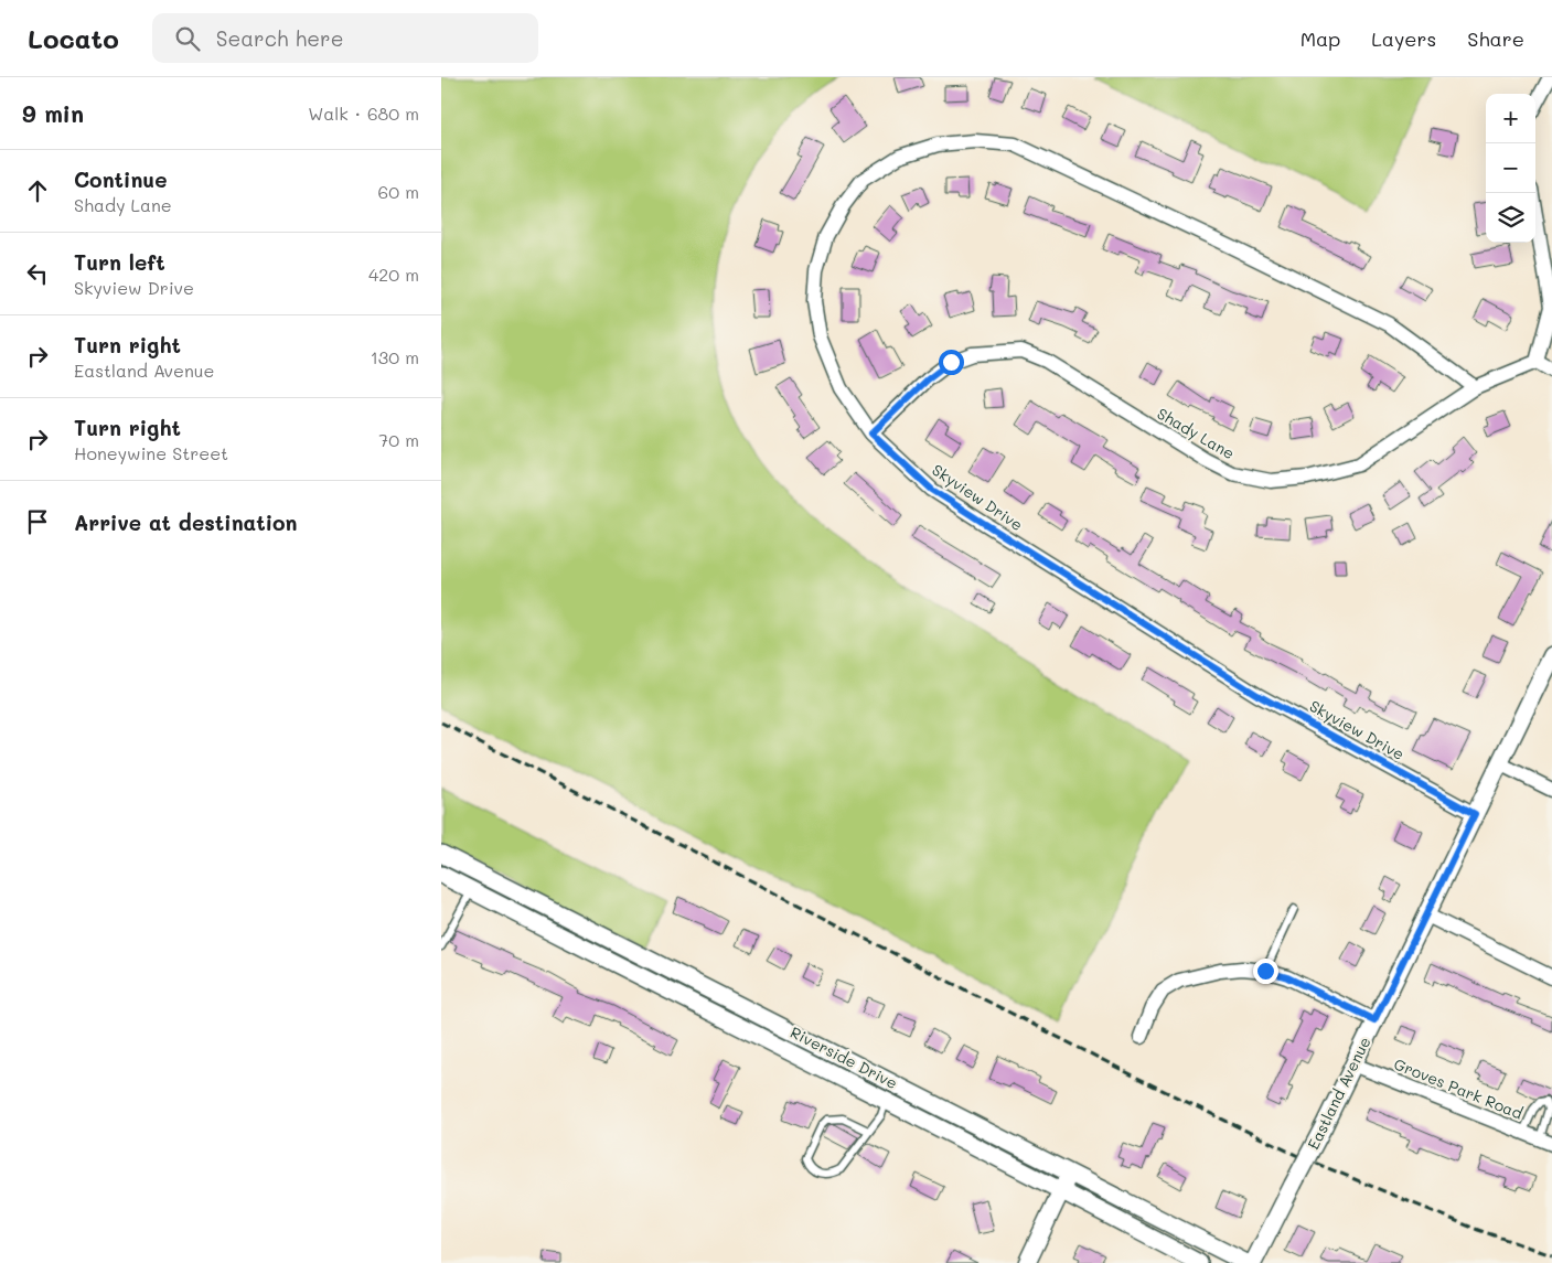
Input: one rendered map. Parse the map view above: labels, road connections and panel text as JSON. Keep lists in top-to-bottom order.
{
  "streets": {
    "street": [
      "Shady Lane",
      "Skyview Drive",
      "Riverside Drive",
      "Groves Park Road",
      "Eastland Avenue"
    ]
  },
  "crossings": [
    ["Shady Lane", "Skyview Drive"],
    ["Skyview Drive", "Eastland Avenue"],
    ["Groves Park Road", "Eastland Avenue"]
  ],
  "page": {
    "header": "Locato",
    "search": "Search here",
    "nav": ["Map", "Layers", "Share"],
    "heading": ["9 min", "Walk · 680 m"],
    "map_buttons": ["+", "−"],
    "list": [
      ["Continue", "Shady Lane", "60 m"],
      ["Turn left", "Skyview Drive", "420 m"],
      ["Turn right", "Eastland Avenue", "130 m"],
      ["Turn right", "Honeywine Street", "70 m"],
      "Arrive at destination"
    ]
  }
}
